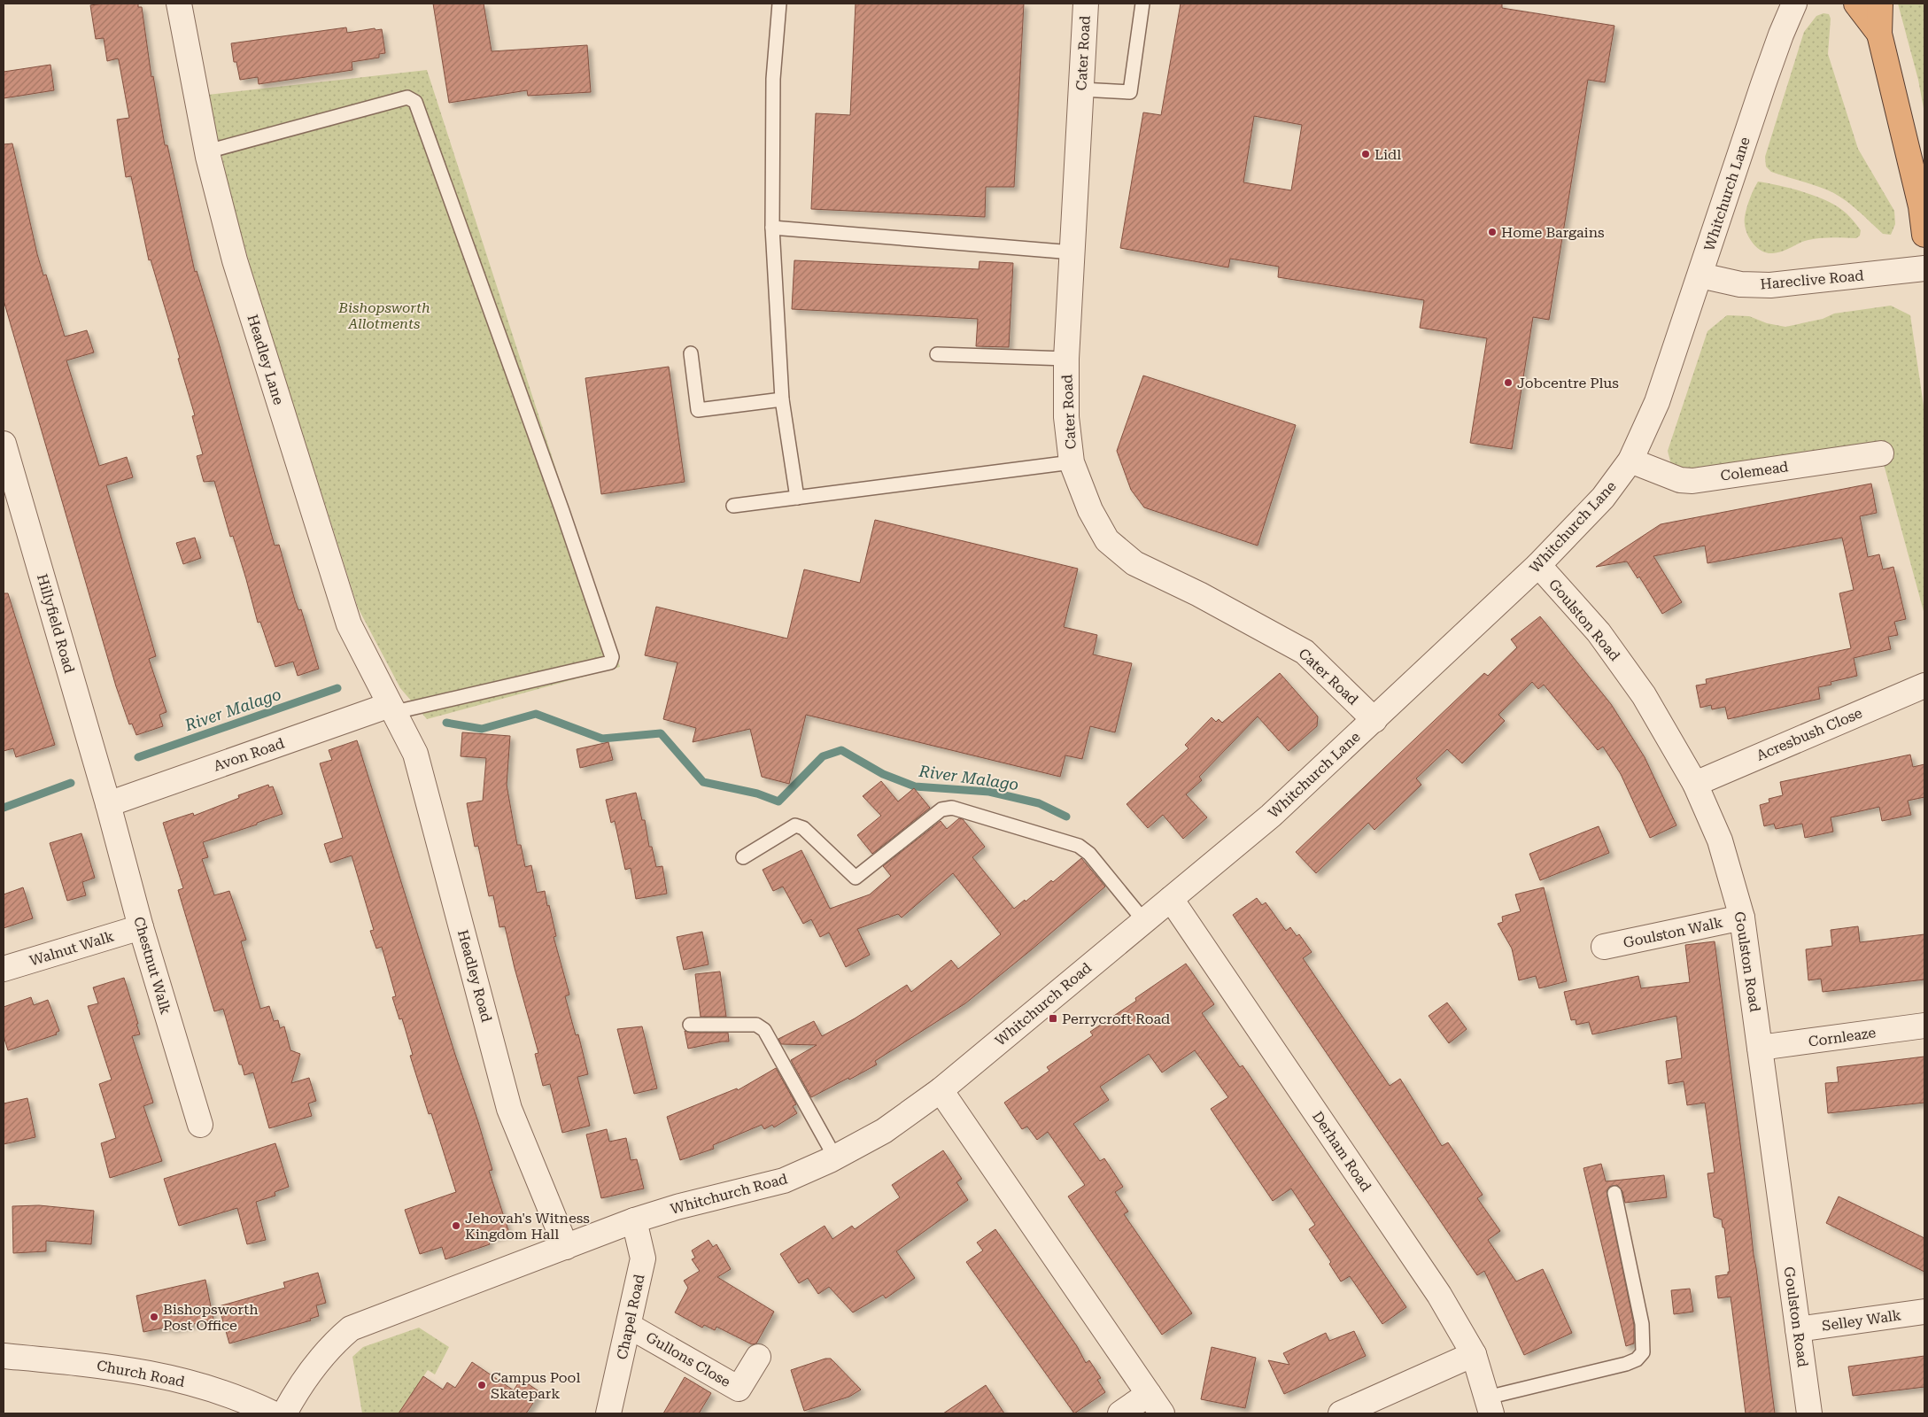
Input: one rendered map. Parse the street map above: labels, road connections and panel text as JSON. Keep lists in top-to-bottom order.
{
  "streets": {
    "street": [
      "Cater Road",
      "Whitchurch Lane",
      "Hareclive Road",
      "Headley Lane",
      "Colemead",
      "Goulston Road",
      "Hillyfield Road",
      "Acresbush Close",
      "Avon Road",
      "Goulston Walk",
      "Walnut Walk",
      "Chestnut Walk",
      "Headley Road",
      "Whitchurch Road",
      "Cornleaze",
      "Derham Road",
      "Chapel Road",
      "Selley Walk",
      "Gullons Close",
      "Church Road"
    ]
  },
  "crossings": [
    ["Cater Road", "Whitchurch Lane"],
    ["Whitchurch Lane", "Hareclive Road"],
    ["Whitchurch Lane", "Colemead"],
    ["Whitchurch Lane", "Goulston Road"],
    ["Whitchurch Lane", "Whitchurch Road"],
    ["Whitchurch Lane", "Derham Road"],
    ["Headley Lane", "Avon Road"],
    ["Headley Lane", "Headley Road"],
    ["Goulston Road", "Acresbush Close"],
    ["Goulston Road", "Goulston Walk"],
    ["Goulston Road", "Cornleaze"],
    ["Goulston Road", "Selley Walk"],
    ["Hillyfield Road", "Avon Road"],
    ["Hillyfield Road", "Chestnut Walk"],
    ["Avon Road", "Chestnut Walk"],
    ["Avon Road", "Headley Road"],
    ["Walnut Walk", "Chestnut Walk"],
    ["Headley Road", "Whitchurch Road"],
    ["Whitchurch Road", "Derham Road"],
    ["Whitchurch Road", "Chapel Road"],
    ["Chapel Road", "Gullons Close"]
  ],
  "water": ["River Malago"],
  "parks": ["Bishopsworth Allotments"],
  "places": {
    "other": [
      "Lidl",
      "Home Bargains",
      "Jobcentre Plus",
      "Jehovah's Witness Kingdom Hall",
      "Bishopsworth Post Office",
      "Campus Pool Skatepark"
    ],
    "transit": ["Perrycroft Road"]
  }
}
